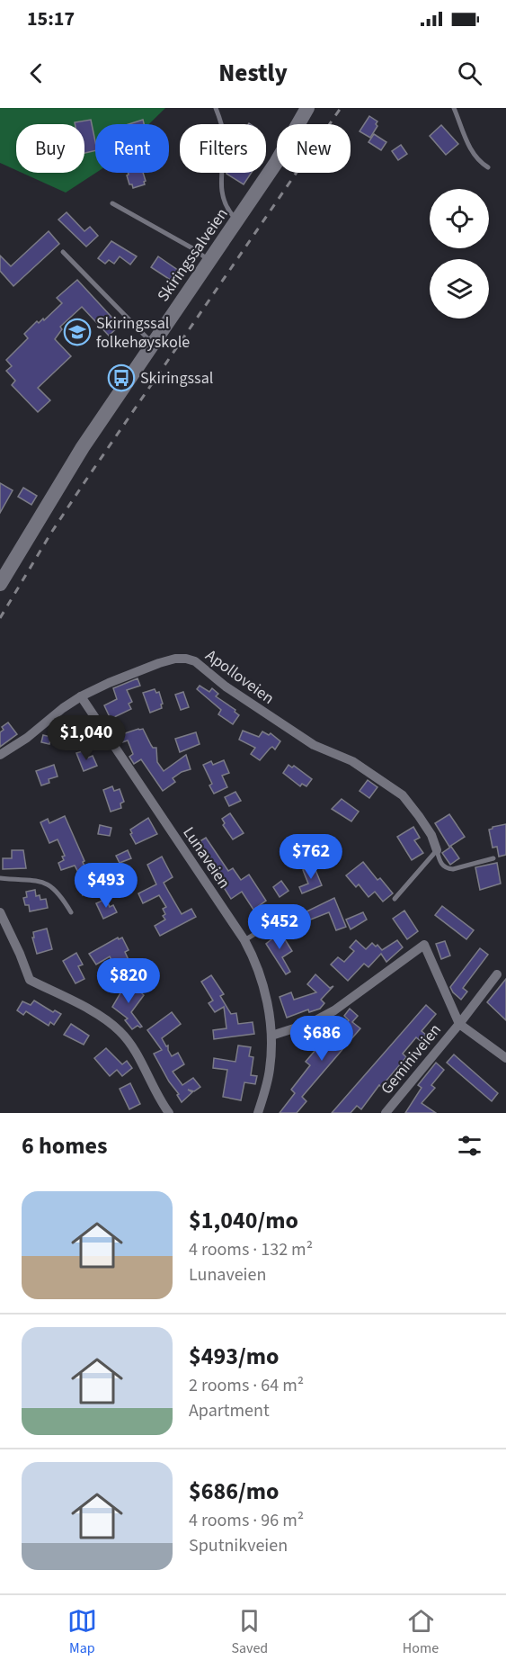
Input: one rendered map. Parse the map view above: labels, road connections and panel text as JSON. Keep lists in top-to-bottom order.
{
  "streets": {
    "main road": ["Skiringssalveien"],
    "street": ["Apolloveien", "Lunaveien", "Geminiveien"]
  },
  "crossings": [
    ["Apolloveien", "Lunaveien"],
    ["Lunaveien", "Geminiveien"]
  ],
  "places": {
    "school or university": ["Skiringssal folkehøyskole"],
    "bus stop": ["Skiringssal"]
  },
  "page": {
    "status": "15:17",
    "header": "Nestly",
    "chip": [
      "Buy",
      "Rent",
      "Filters",
      "New"
    ],
    "price": [
      "$1,040",
      "$762",
      "$493",
      "$452",
      "$820",
      "$686"
    ],
    "heading": "6 homes",
    "list": [
      {
        "name": "$1,040/mo",
        "note": "4 rooms · 132 m² · Lunaveien"
      },
      {
        "name": "$493/mo",
        "note": "2 rooms · 64 m² · Apartment"
      },
      {
        "name": "$686/mo",
        "note": "4 rooms · 96 m² · Sputnikveien"
      }
    ],
    "tabs": ["Map", "Saved", "Home"]
  }
}
